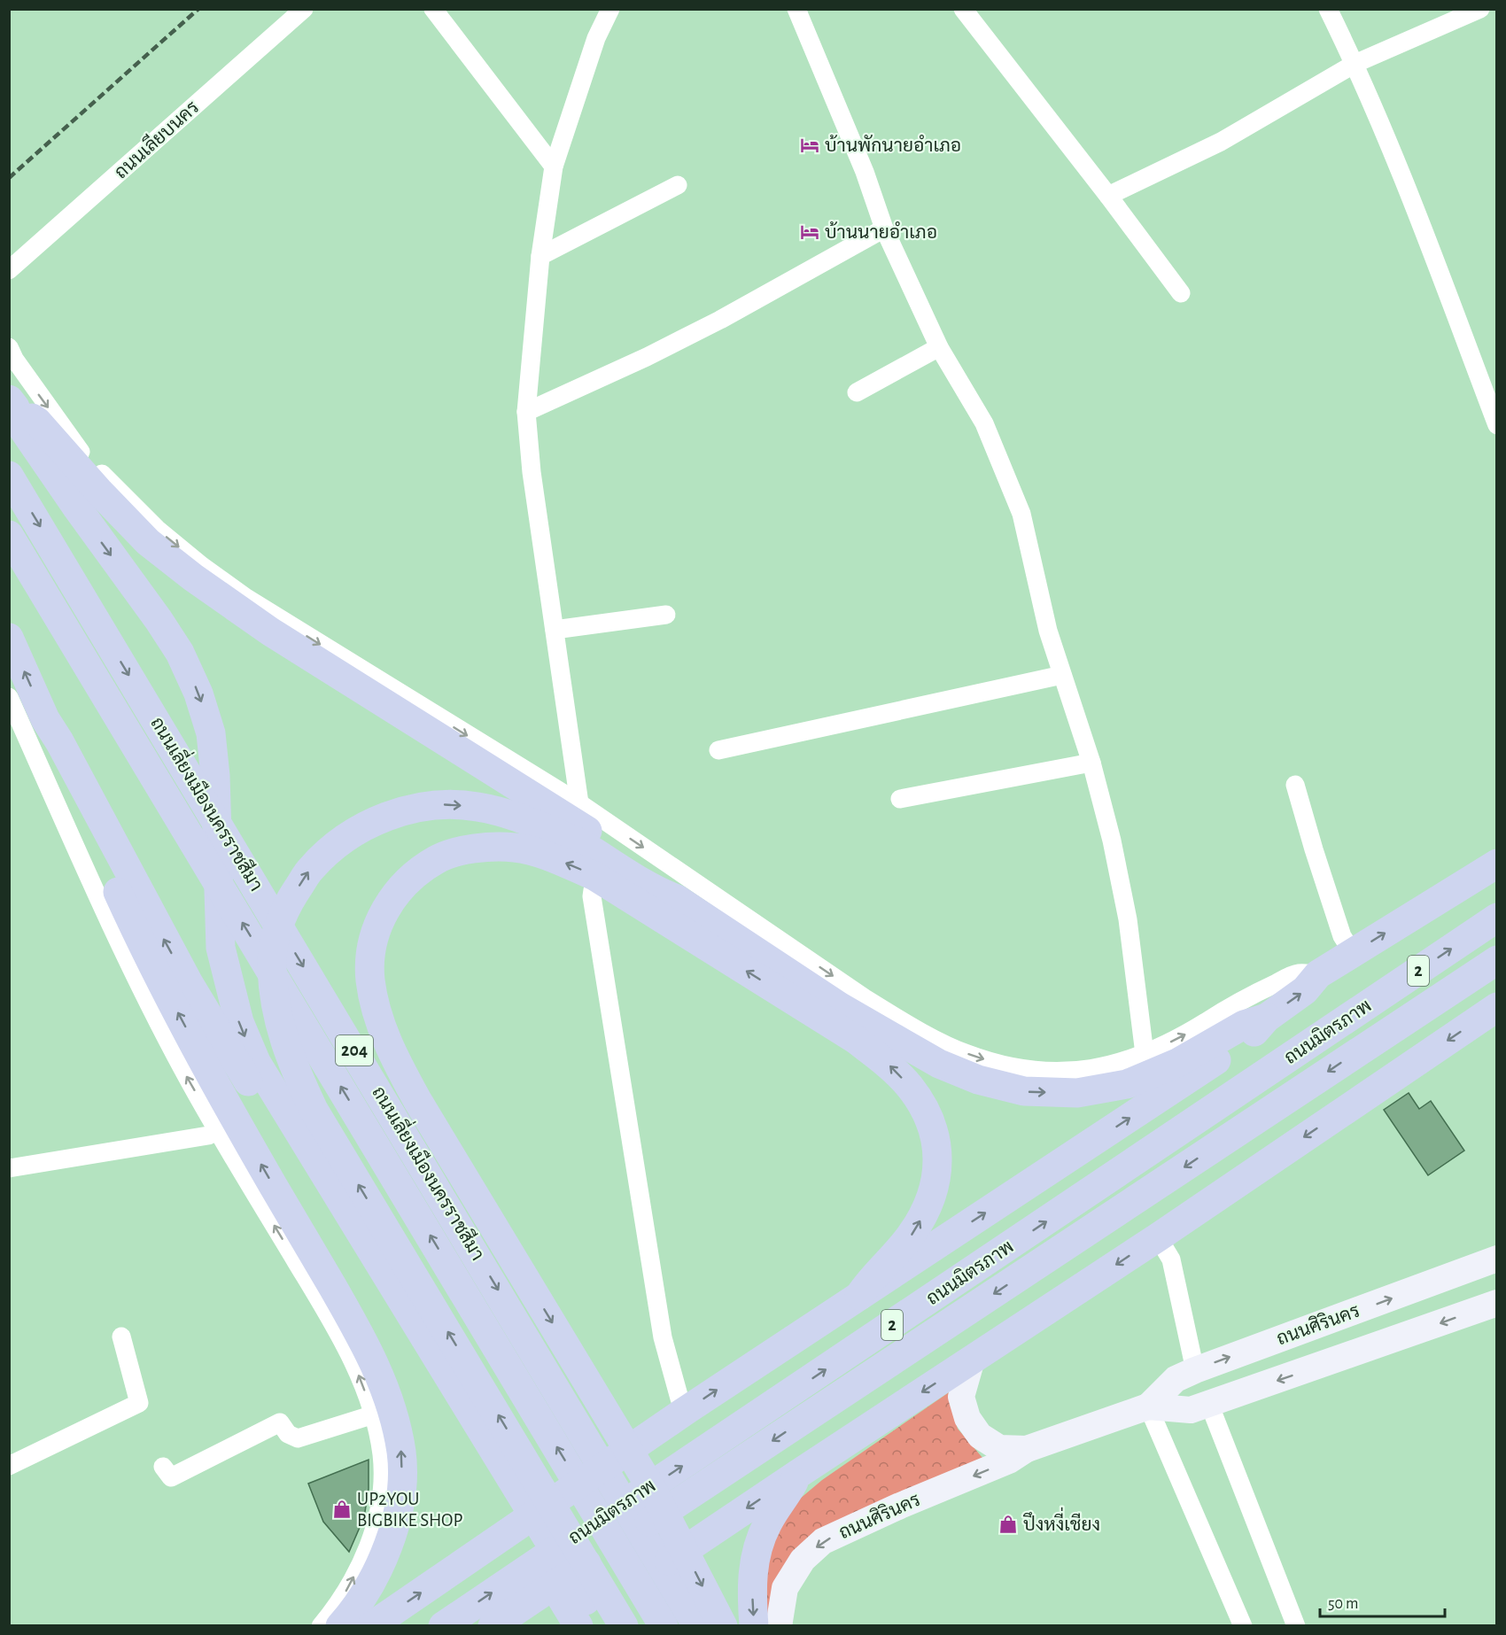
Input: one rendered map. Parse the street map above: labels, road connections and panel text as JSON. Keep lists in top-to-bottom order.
{
  "streets": {
    "highway": [
      "ถนนเลี่ยงเมืองนครราชสีมา",
      "2",
      "ถนนมิตรภาพ",
      "204"
    ],
    "street": ["ถนนเลียบนคร", "ถนนศิรินคร"]
  },
  "places": {
    "hotel": ["บ้านพักนายอำเภอ", "บ้านนายอำเภอ"],
    "shop": ["UP2YOU BIGBIKE SHOP", "ปึงหงี่เชียง"]
  },
  "scale_bar": "50 m"
}
